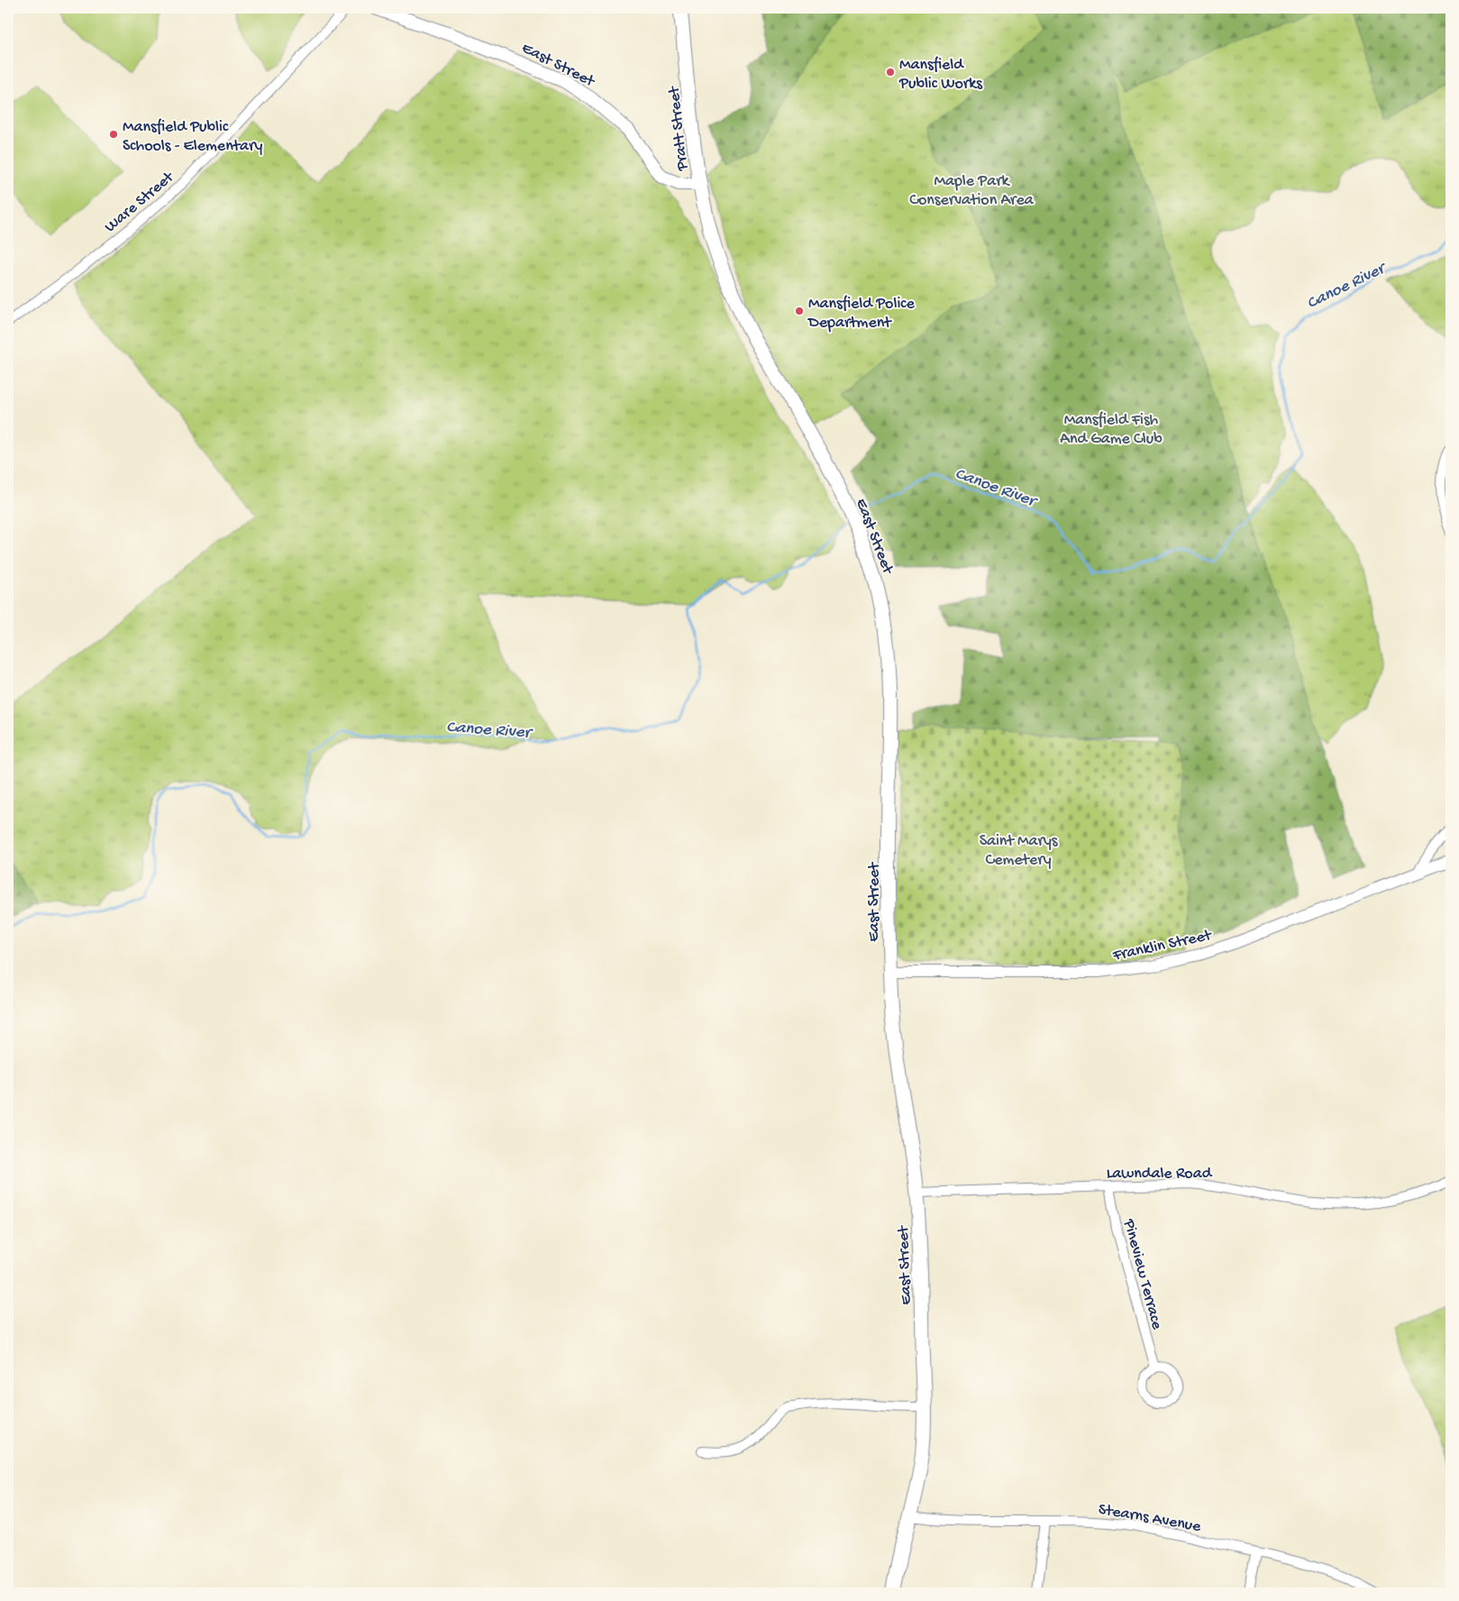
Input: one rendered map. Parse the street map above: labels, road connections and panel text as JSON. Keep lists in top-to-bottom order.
{
  "streets": {
    "main road": ["East Street", "Pratt Street"],
    "street": [
      "Ware Street",
      "Franklin Street",
      "Lawndale Road",
      "Pineview Terrace",
      "Stearns Avenue"
    ]
  },
  "crossings": [
    ["East Street", "Pratt Street"],
    ["East Street", "Franklin Street"],
    ["East Street", "Lawndale Road"],
    ["East Street", "Stearns Avenue"],
    ["Lawndale Road", "Pineview Terrace"]
  ],
  "water": ["Canoe River"],
  "parks": ["Maple Park Conservation Area", "Mansfield Fish And Game Club", "Saint Marys Cemetery"],
  "places": ["Mansfield Public Works", "Mansfield Public Schools - Elementary", "Mansfield Police Department"]
}
